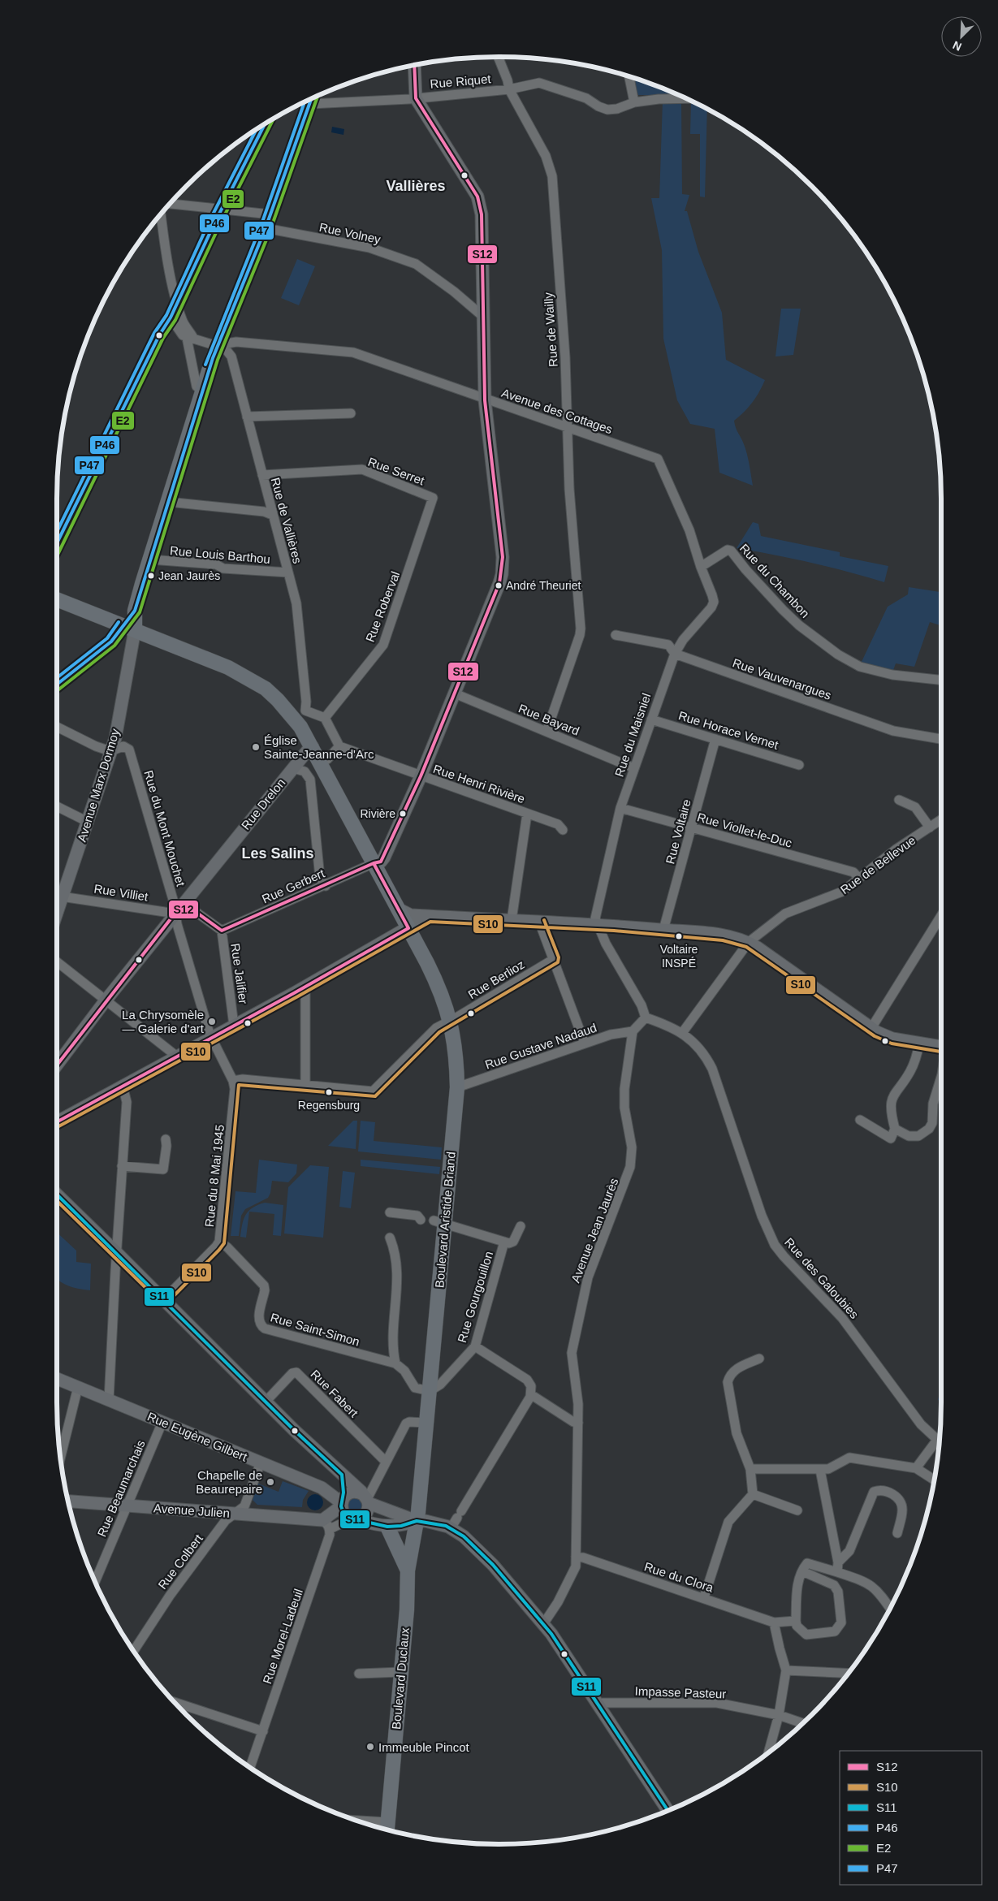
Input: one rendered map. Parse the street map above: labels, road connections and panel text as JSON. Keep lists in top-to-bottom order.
{
  "streets": {
    "main road": [
      "Avenue Marx Dormoy",
      "Rue Drelon",
      "Boulevard Aristide Briand",
      "Rue Eugène Gilbert",
      "Avenue Julien",
      "Boulevard Duclaux"
    ],
    "street": [
      "Rue Riquet",
      "Rue Volney",
      "Rue de Wailly",
      "Avenue des Cottages",
      "Rue Serret",
      "Rue de Vallières",
      "Rue Louis Barthou",
      "Rue du Chambon",
      "Rue Roberval",
      "Rue Vauvenargues",
      "Rue Bayard",
      "Rue Horace Vernet",
      "Rue du Maisniel",
      "Rue Henri Rivière",
      "Rue du Mont Mouchet",
      "Rue Viollet-le-Duc",
      "Rue Voltaire",
      "Rue de Bellevue",
      "Rue Gerbert",
      "Rue Villiet",
      "Rue Jalifier",
      "Rue Berlioz",
      "Rue Gustave Nadaud",
      "Rue du 8 Mai 1945",
      "Avenue Jean Jaurès",
      "Rue des Galoubies",
      "Rue Gourgouillon",
      "Rue Saint-Simon",
      "Rue Fabert",
      "Rue Beaumarchais",
      "Rue Colbert",
      "Rue du Clora",
      "Rue Morel-Ladeuil",
      "Impasse Pasteur"
    ]
  },
  "crossings": [
    ["Rue Riquet", "Rue de Wailly"],
    ["Rue Riquet", "Avenue Marx Dormoy"],
    ["Rue Volney", "Avenue Marx Dormoy"],
    ["Rue de Wailly", "Avenue des Cottages"],
    ["Rue de Wailly", "Rue Bayard"],
    ["Avenue des Cottages", "Rue de Vallières"],
    ["Avenue des Cottages", "Rue du Chambon"],
    ["Avenue des Cottages", "Rue du Maisniel"],
    ["Avenue des Cottages", "Avenue Marx Dormoy"],
    ["Rue Serret", "Rue de Vallières"],
    ["Rue Serret", "Rue Roberval"],
    ["Rue de Vallières", "Rue Louis Barthou"],
    ["Rue de Vallières", "Avenue Marx Dormoy"],
    ["Rue de Vallières", "Boulevard Aristide Briand"],
    ["Rue Louis Barthou", "Avenue Marx Dormoy"],
    ["Rue du Chambon", "Rue du Maisniel"],
    ["Rue Vauvenargues", "Rue du Maisniel"],
    ["Rue Bayard", "Rue du Maisniel"],
    ["Rue Horace Vernet", "Rue du Maisniel"],
    ["Rue Horace Vernet", "Rue Voltaire"],
    ["Rue du Maisniel", "Rue Viollet-le-Duc"],
    ["Avenue Marx Dormoy", "Rue du Mont Mouchet"],
    ["Avenue Marx Dormoy", "Rue Villiet"],
    ["Avenue Marx Dormoy", "Boulevard Aristide Briand"],
    ["Rue Drelon", "Rue du Mont Mouchet"],
    ["Rue Drelon", "Rue Villiet"],
    ["Rue Drelon", "Rue Jalifier"],
    ["Rue Drelon", "Boulevard Aristide Briand"],
    ["Rue du Mont Mouchet", "Rue Villiet"],
    ["Rue du Mont Mouchet", "Rue Jalifier"],
    ["Rue du Mont Mouchet", "Rue du 8 Mai 1945"],
    ["Rue Viollet-le-Duc", "Rue Voltaire"],
    ["Rue Viollet-le-Duc", "Rue de Bellevue"],
    ["Rue de Bellevue", "Rue des Galoubies"],
    ["Rue Gerbert", "Rue Jalifier"],
    ["Rue Gerbert", "Boulevard Aristide Briand"],
    ["Rue Villiet", "Rue Jalifier"],
    ["Rue Berlioz", "Rue du 8 Mai 1945"],
    ["Rue Berlioz", "Boulevard Aristide Briand"],
    ["Rue Gustave Nadaud", "Boulevard Aristide Briand"],
    ["Rue Gustave Nadaud", "Avenue Jean Jaurès"],
    ["Rue du 8 Mai 1945", "Rue Saint-Simon"],
    ["Boulevard Aristide Briand", "Rue Gourgouillon"],
    ["Boulevard Aristide Briand", "Boulevard Duclaux"],
    ["Avenue Jean Jaurès", "Rue du Clora"],
    ["Rue Eugène Gilbert", "Rue Beaumarchais"],
    ["Rue Eugène Gilbert", "Rue Colbert"],
    ["Rue Beaumarchais", "Avenue Julien"],
    ["Avenue Julien", "Rue Colbert"],
    ["Avenue Julien", "Rue Morel-Ladeuil"]
  ],
  "districts": ["Vallières", "Les Salins"],
  "places": [
    "Jean Jaurès",
    "André Theuriet",
    "Église Sainte-Jeanne-d'Arc",
    "Rivière",
    "Voltaire INSPÉ",
    "La Chrysomèle — Galerie d'art",
    "Regensburg",
    "Chapelle de Beaurepaire",
    "Immeuble Pincot"
  ],
  "lines": [
    "transit line S12",
    "transit line E2",
    "transit line P46",
    "transit line P47",
    "transit line S10",
    "transit line S11"
  ],
  "legend": [
    "S12",
    "S10",
    "S11",
    "P46",
    "E2",
    "P47"
  ],
  "north": "bottom left"
}
